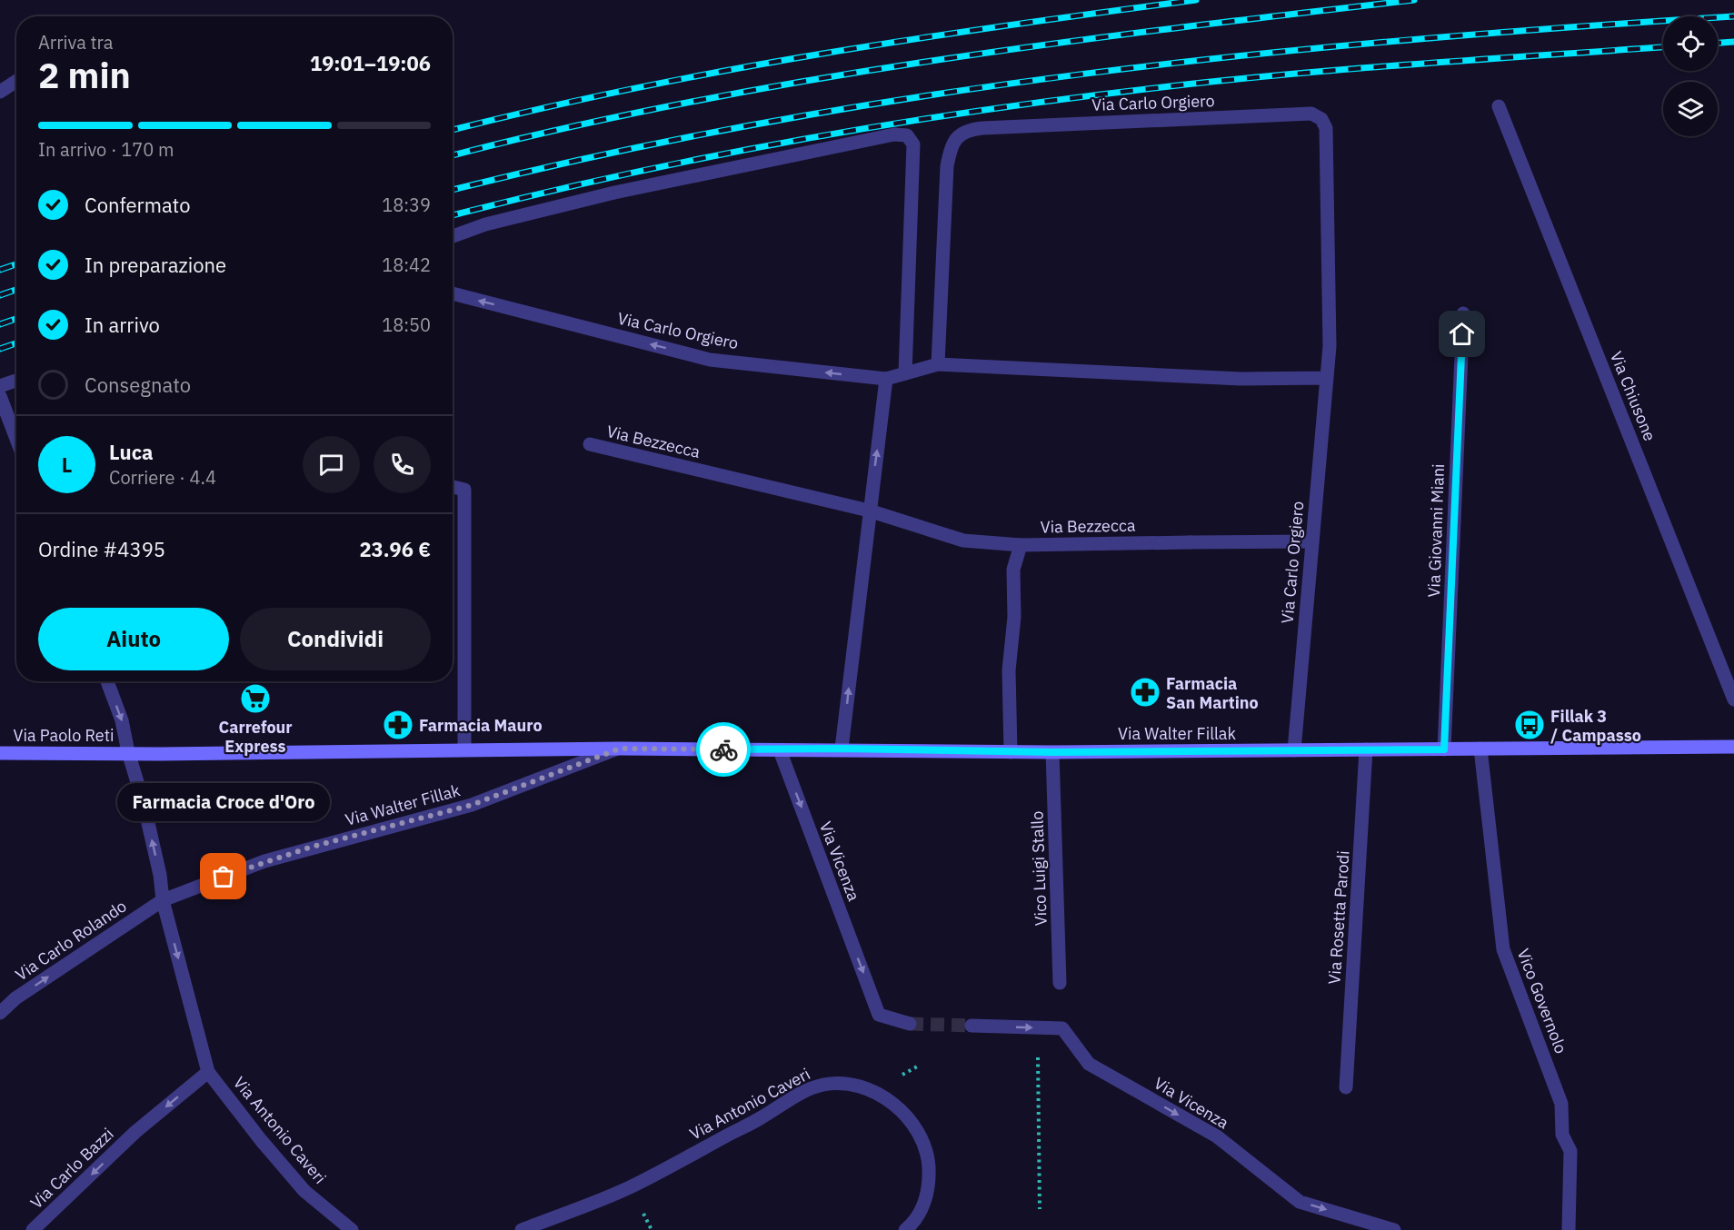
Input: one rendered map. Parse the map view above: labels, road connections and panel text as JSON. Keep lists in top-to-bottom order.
{
  "streets": {
    "main road": ["Via Walter Fillak", "Via Paolo Reti"],
    "street": [
      "Via Carlo Orgiero",
      "Via Chiusone",
      "Via Bezzecca",
      "Via Giovanni Miani",
      "Via Vicenza",
      "Vico Luigi Stallo",
      "Via Rosetta Parodi",
      "Via Carlo Rolando",
      "Vico Governolo",
      "Via Antonio Caveri",
      "Via Carlo Bazzi"
    ]
  },
  "crossings": [
    ["Via Carlo Orgiero", "Via Bezzecca"],
    ["Via Carlo Orgiero", "Via Walter Fillak"],
    ["Via Giovanni Miani", "Via Walter Fillak"],
    ["Via Walter Fillak", "Via Paolo Reti"],
    ["Via Walter Fillak", "Via Vicenza"],
    ["Via Walter Fillak", "Vico Luigi Stallo"],
    ["Via Walter Fillak", "Via Rosetta Parodi"],
    ["Via Walter Fillak", "Via Carlo Rolando"],
    ["Via Walter Fillak", "Vico Governolo"],
    ["Via Walter Fillak", "Via Antonio Caveri"],
    ["Via Paolo Reti", "Via Antonio Caveri"],
    ["Via Carlo Rolando", "Via Antonio Caveri"],
    ["Via Antonio Caveri", "Via Carlo Bazzi"]
  ],
  "one_way": ["Via Vicenza", "Via Carlo Rolando", "Via Carlo Bazzi"],
  "places": {
    "pharmacy": ["Farmacia San Martino", "Farmacia Mauro"],
    "supermarket": ["Carrefour Express"],
    "bus stop": ["Fillak 3 / Campasso"],
    "other": ["Farmacia Croce d'Oro"]
  },
  "page": {
    "heading": ["2 min", "Arriva tra", "19:01–19:06"],
    "panel": [
      "Luca",
      "Corriere · 4.4",
      "Ordine #4395",
      "23.96 €"
    ],
    "bar": "In arrivo · 170 m",
    "list": [
      ["Confermato", "18:39"],
      ["In preparazione", "18:42"],
      ["In arrivo", "18:50"],
      "Consegnato"
    ],
    "round": "L",
    "buttons": ["Aiuto", "Condividi"],
    "bubble": "Farmacia Croce d'Oro"
  }
}
